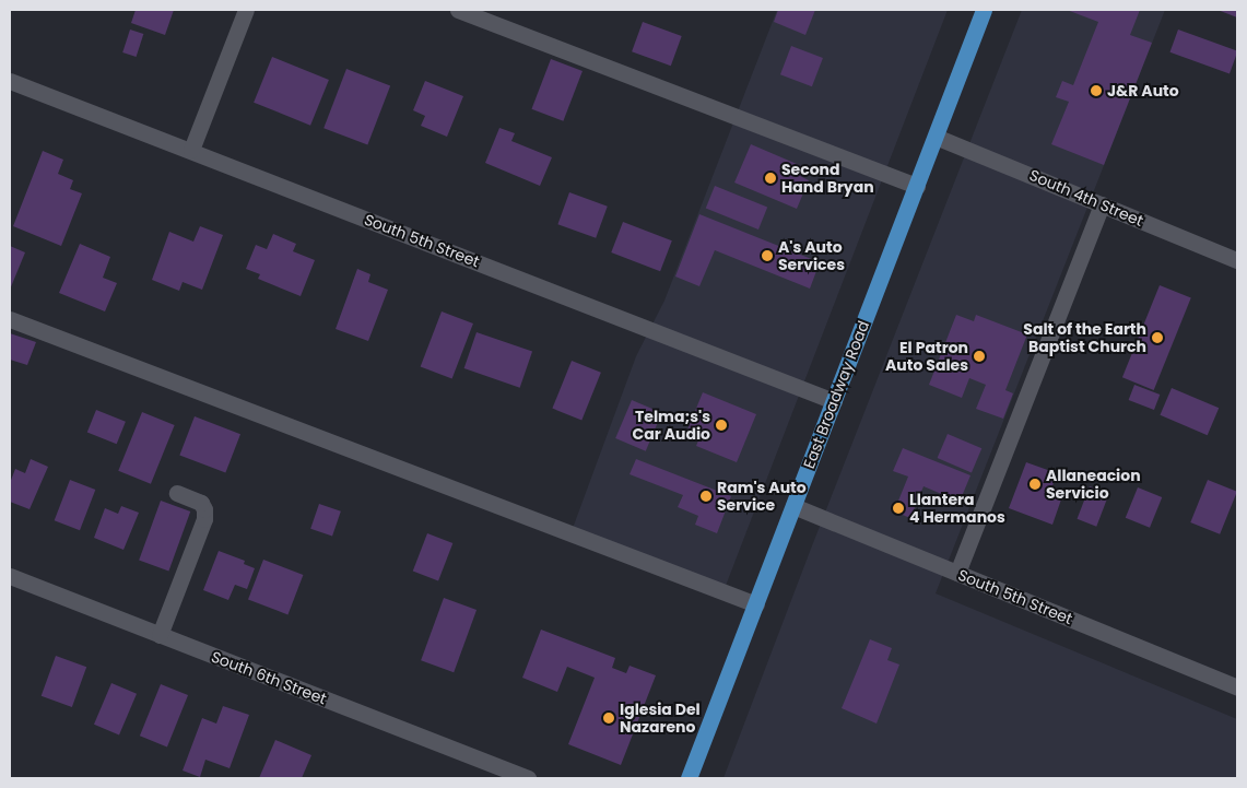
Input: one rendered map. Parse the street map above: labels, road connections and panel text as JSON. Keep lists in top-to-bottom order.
{
  "streets": {
    "main road": ["East Broadway Road"],
    "street": ["South 4th Street", "South 5th Street", "South 6th Street"]
  },
  "crossings": [
    ["South 4th Street", "East Broadway Road"],
    ["South 5th Street", "East Broadway Road"]
  ],
  "places": [
    "J&R Auto",
    "Second Hand Bryan",
    "A's Auto Services",
    "Salt of the Earth Baptist Church",
    "El Patron Auto Sales",
    "Telma;s's Car Audio",
    "Allaneacion Servicio",
    "Ram's Auto Service",
    "Llantera 4 Hermanos",
    "Iglesia Del Nazareno"
  ]
}
